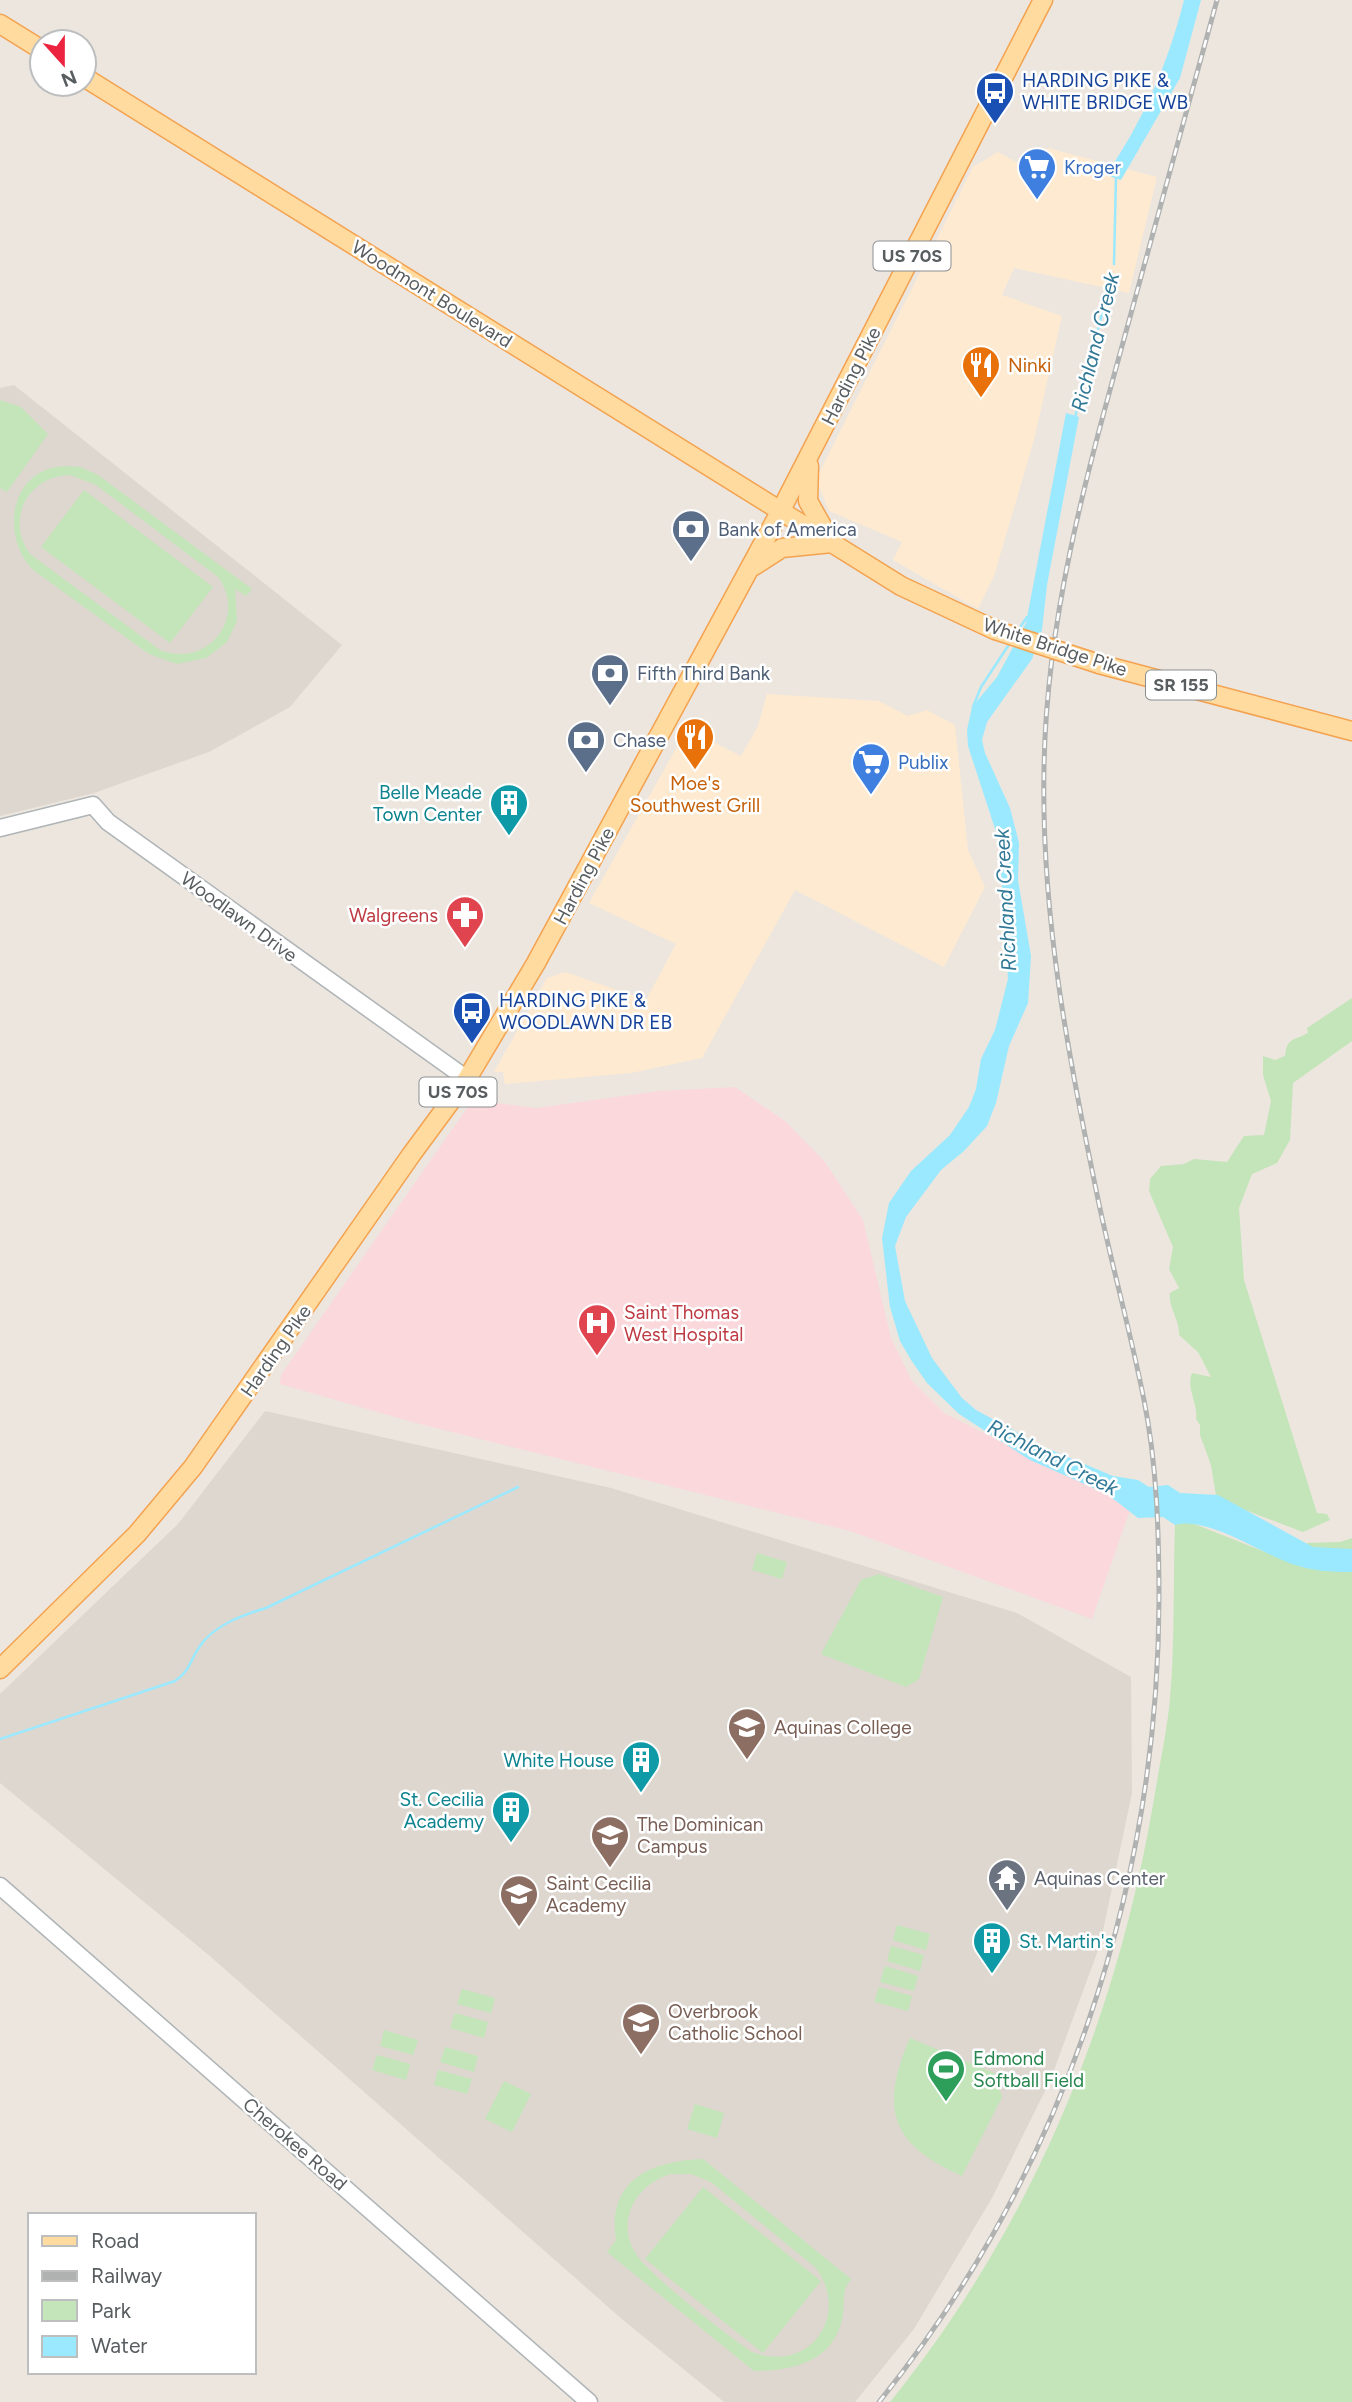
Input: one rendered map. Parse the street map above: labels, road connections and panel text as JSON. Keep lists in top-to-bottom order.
{
  "streets": {
    "main road": [
      "US 70S",
      "Woodmont Boulevard",
      "Harding Pike",
      "White Bridge Pike",
      "SR 155"
    ],
    "street": ["Woodlawn Drive", "Cherokee Road"]
  },
  "crossings": [
    ["Woodmont Boulevard", "Harding Pike"],
    ["Woodmont Boulevard", "White Bridge Pike"],
    ["Harding Pike", "White Bridge Pike"],
    ["Harding Pike", "Woodlawn Drive"]
  ],
  "water": ["Richland Creek"],
  "places": {
    "bus stop": ["HARDING PIKE & WHITE BRIDGE WB", "HARDING PIKE & WOODLAWN DR EB"],
    "supermarket": ["Kroger", "Publix"],
    "restaurant": ["Ninki", "Moe's Southwest Grill"],
    "bank": ["Bank of America", "Fifth Third Bank", "Chase"],
    "building": [
      "Belle Meade Town Center",
      "White House",
      "St. Cecilia Academy",
      "St. Martin's"
    ],
    "pharmacy": ["Walgreens"],
    "hospital": ["Saint Thomas West Hospital"],
    "school or university": [
      "Aquinas College",
      "The Dominican Campus",
      "Saint Cecilia Academy",
      "Overbrook Catholic School"
    ],
    "temple": ["Aquinas Center"],
    "sports": ["Edmond Softball Field"]
  },
  "legend": [
    "Road",
    "Railway",
    "Park",
    "Water"
  ],
  "north": "bottom"
}
